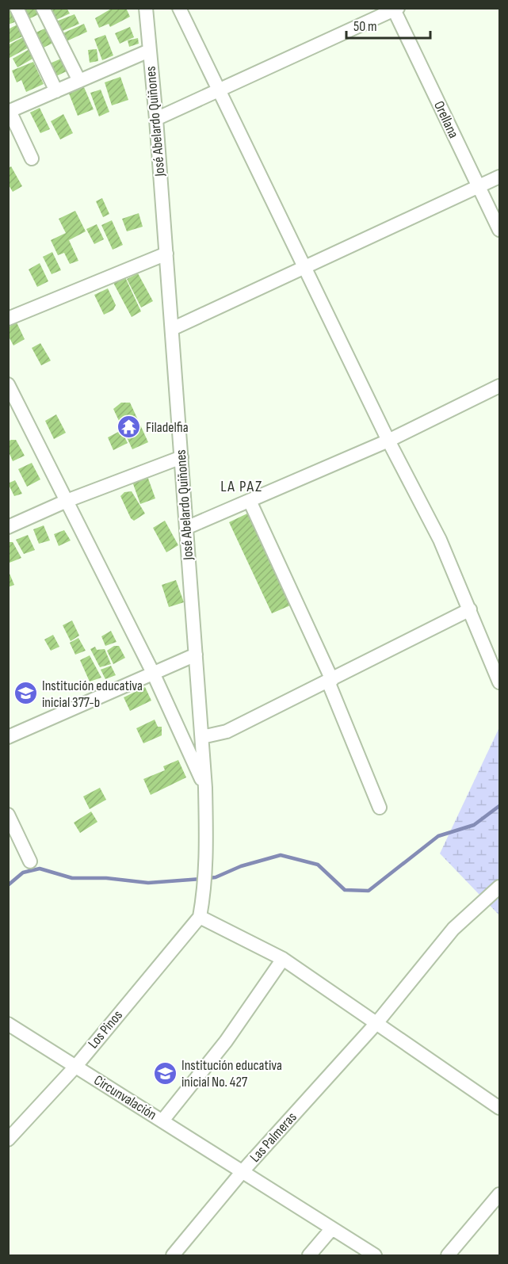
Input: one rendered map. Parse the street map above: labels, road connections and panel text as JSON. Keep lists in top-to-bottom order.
{
  "streets": {
    "street": [
      "Orellana",
      "José Abelardo Quiñones",
      "Los Pinos",
      "Circunvalación",
      "Las Palmeras"
    ]
  },
  "crossings": [
    ["José Abelardo Quiñones", "Los Pinos"],
    ["Los Pinos", "Circunvalación"],
    ["Circunvalación", "Las Palmeras"]
  ],
  "districts": ["LA PAZ"],
  "places": {
    "temple": ["Filadelfia"],
    "school or university": ["Institución educativa inicial 377-b", "Institución educativa inicial No. 427"]
  },
  "scale_bar": "50 m"
}
